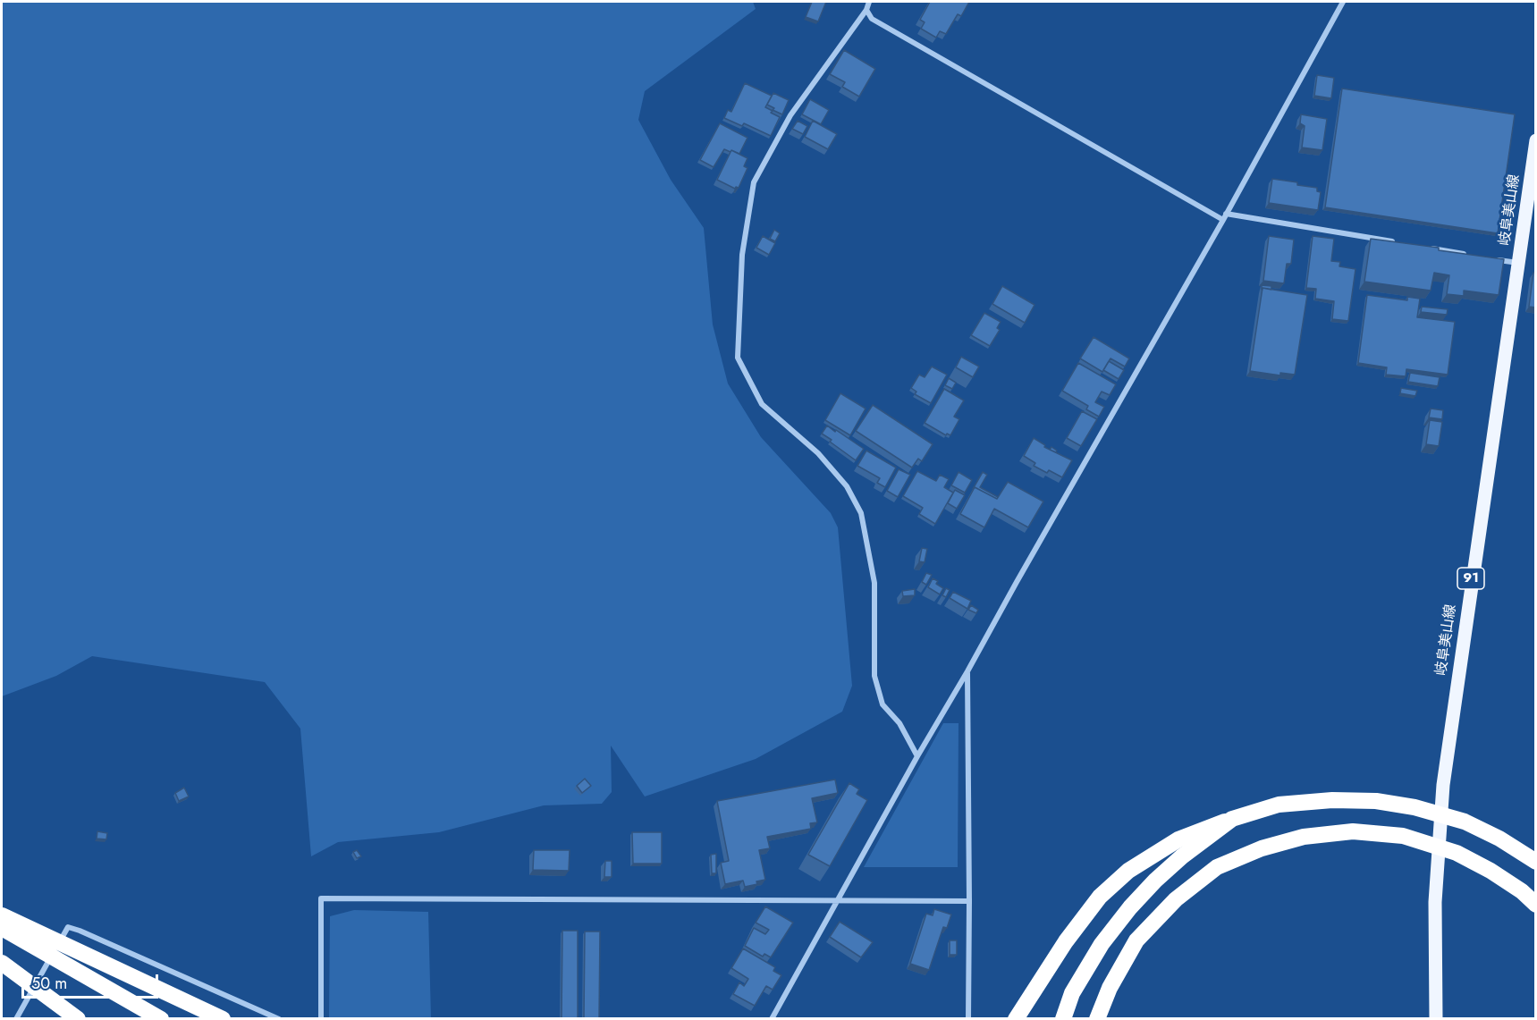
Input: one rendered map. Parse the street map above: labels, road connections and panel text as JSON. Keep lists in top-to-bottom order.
{
  "streets": {
    "main road": ["岐阜美山線", "91"]
  },
  "scale_bar": "50 m"
}
